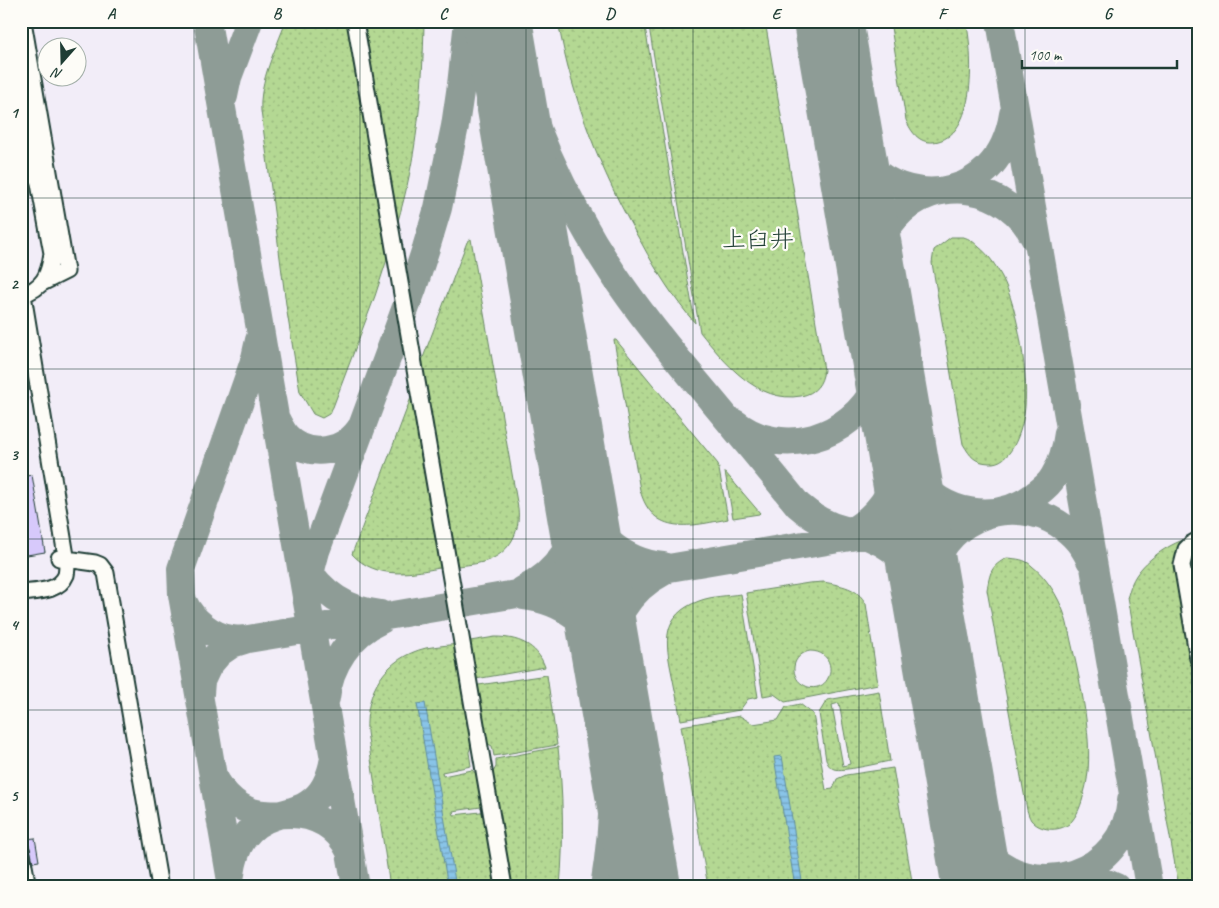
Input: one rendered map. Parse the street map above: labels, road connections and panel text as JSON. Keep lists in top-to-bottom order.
{
  "districts": ["上臼井"],
  "scale_bar": "100 m",
  "north": "bottom",
  "grid": {
    "columns": [
      "A",
      "B",
      "C",
      "D",
      "E",
      "F",
      "G"
    ],
    "rows": [
      "1",
      "2",
      "3",
      "4",
      "5"
    ]
  }
}
